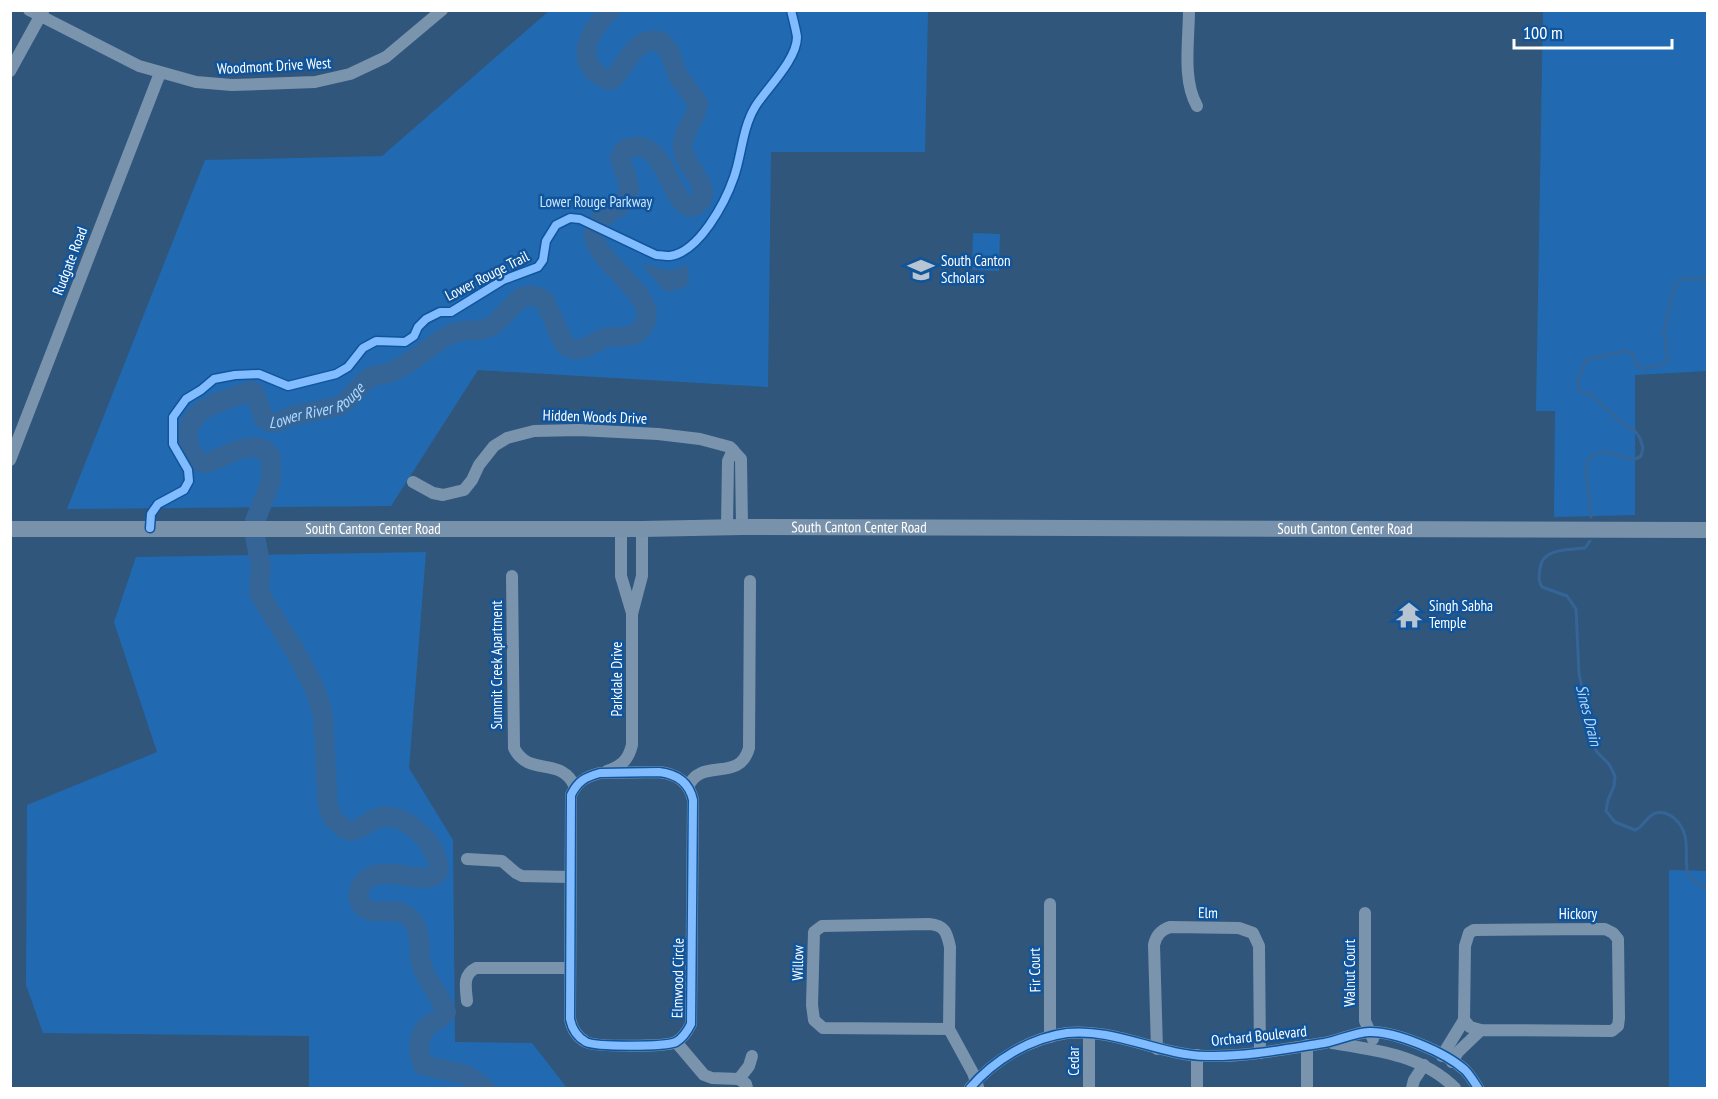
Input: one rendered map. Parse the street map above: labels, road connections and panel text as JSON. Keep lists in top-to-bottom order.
{
  "streets": {
    "main road": ["South Canton Center Road"],
    "street": [
      "Woodmont Drive West",
      "Rudgate Road",
      "Hidden Woods Drive",
      "Summit Creek Apartment",
      "Parkdale Drive",
      "Elm",
      "Hickory",
      "Willow",
      "Fir Court",
      "Walnut Court",
      "Elmwood Circle",
      "Orchard Boulevard",
      "Cedar"
    ],
    "cycle path": ["Lower Rouge Trail"]
  },
  "crossings": [
    ["Woodmont Drive West", "Rudgate Road"],
    ["Hidden Woods Drive", "South Canton Center Road"],
    ["South Canton Center Road", "Parkdale Drive"],
    ["Elm", "Orchard Boulevard"],
    ["Willow", "Orchard Boulevard"],
    ["Fir Court", "Orchard Boulevard"],
    ["Walnut Court", "Orchard Boulevard"],
    ["Orchard Boulevard", "Cedar"]
  ],
  "water": ["Lower River Rouge", "Sines Drain"],
  "parks": ["Lower Rouge Parkway"],
  "places": {
    "school or university": ["South Canton Scholars"],
    "temple": ["Singh Sabha Temple"]
  },
  "scale_bar": "100 m"
}
